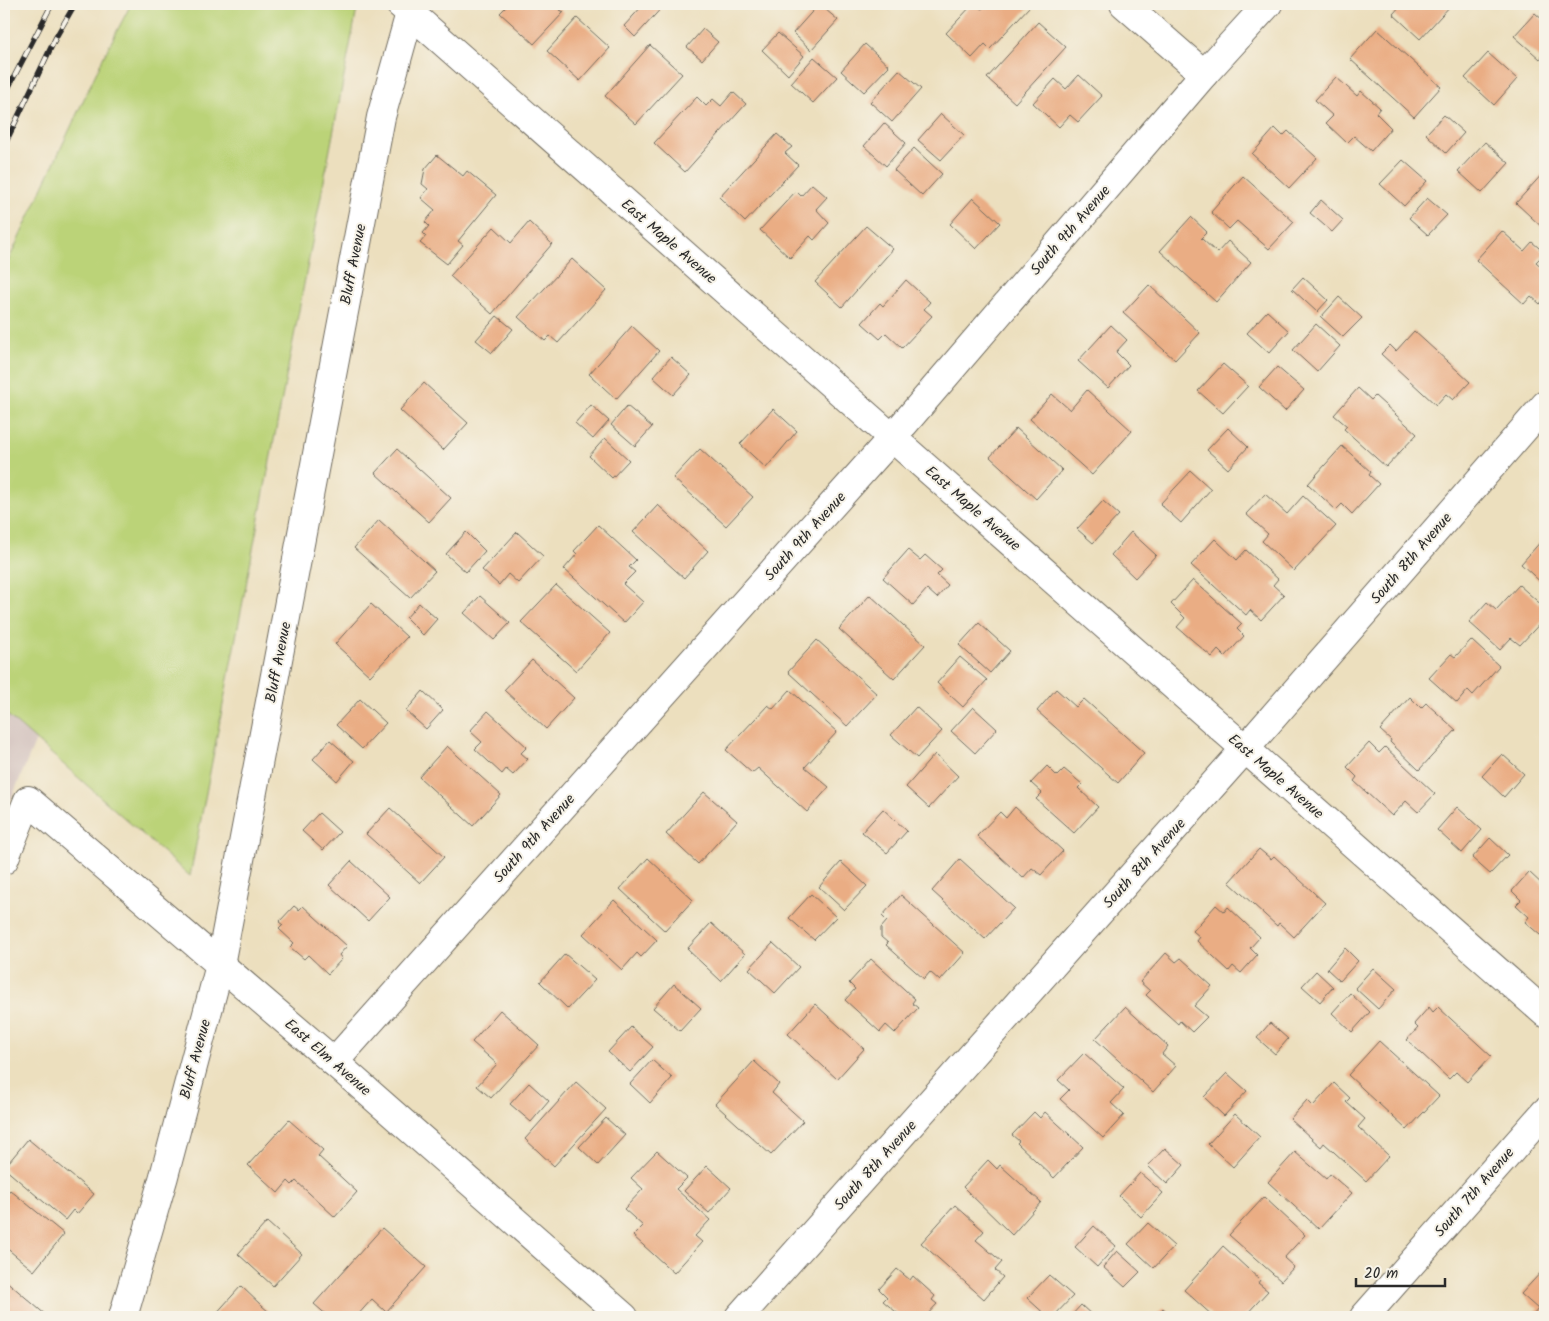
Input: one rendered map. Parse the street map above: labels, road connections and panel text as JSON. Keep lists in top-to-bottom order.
{
  "streets": {
    "street": [
      "South 9th Avenue",
      "East Maple Avenue",
      "Bluff Avenue",
      "South 8th Avenue",
      "East Elm Avenue",
      "South 7th Avenue"
    ]
  },
  "crossings": [
    ["South 9th Avenue", "East Maple Avenue"],
    ["South 9th Avenue", "East Elm Avenue"],
    ["East Maple Avenue", "Bluff Avenue"],
    ["East Maple Avenue", "South 8th Avenue"],
    ["Bluff Avenue", "East Elm Avenue"]
  ],
  "scale_bar": "20 m"
}
